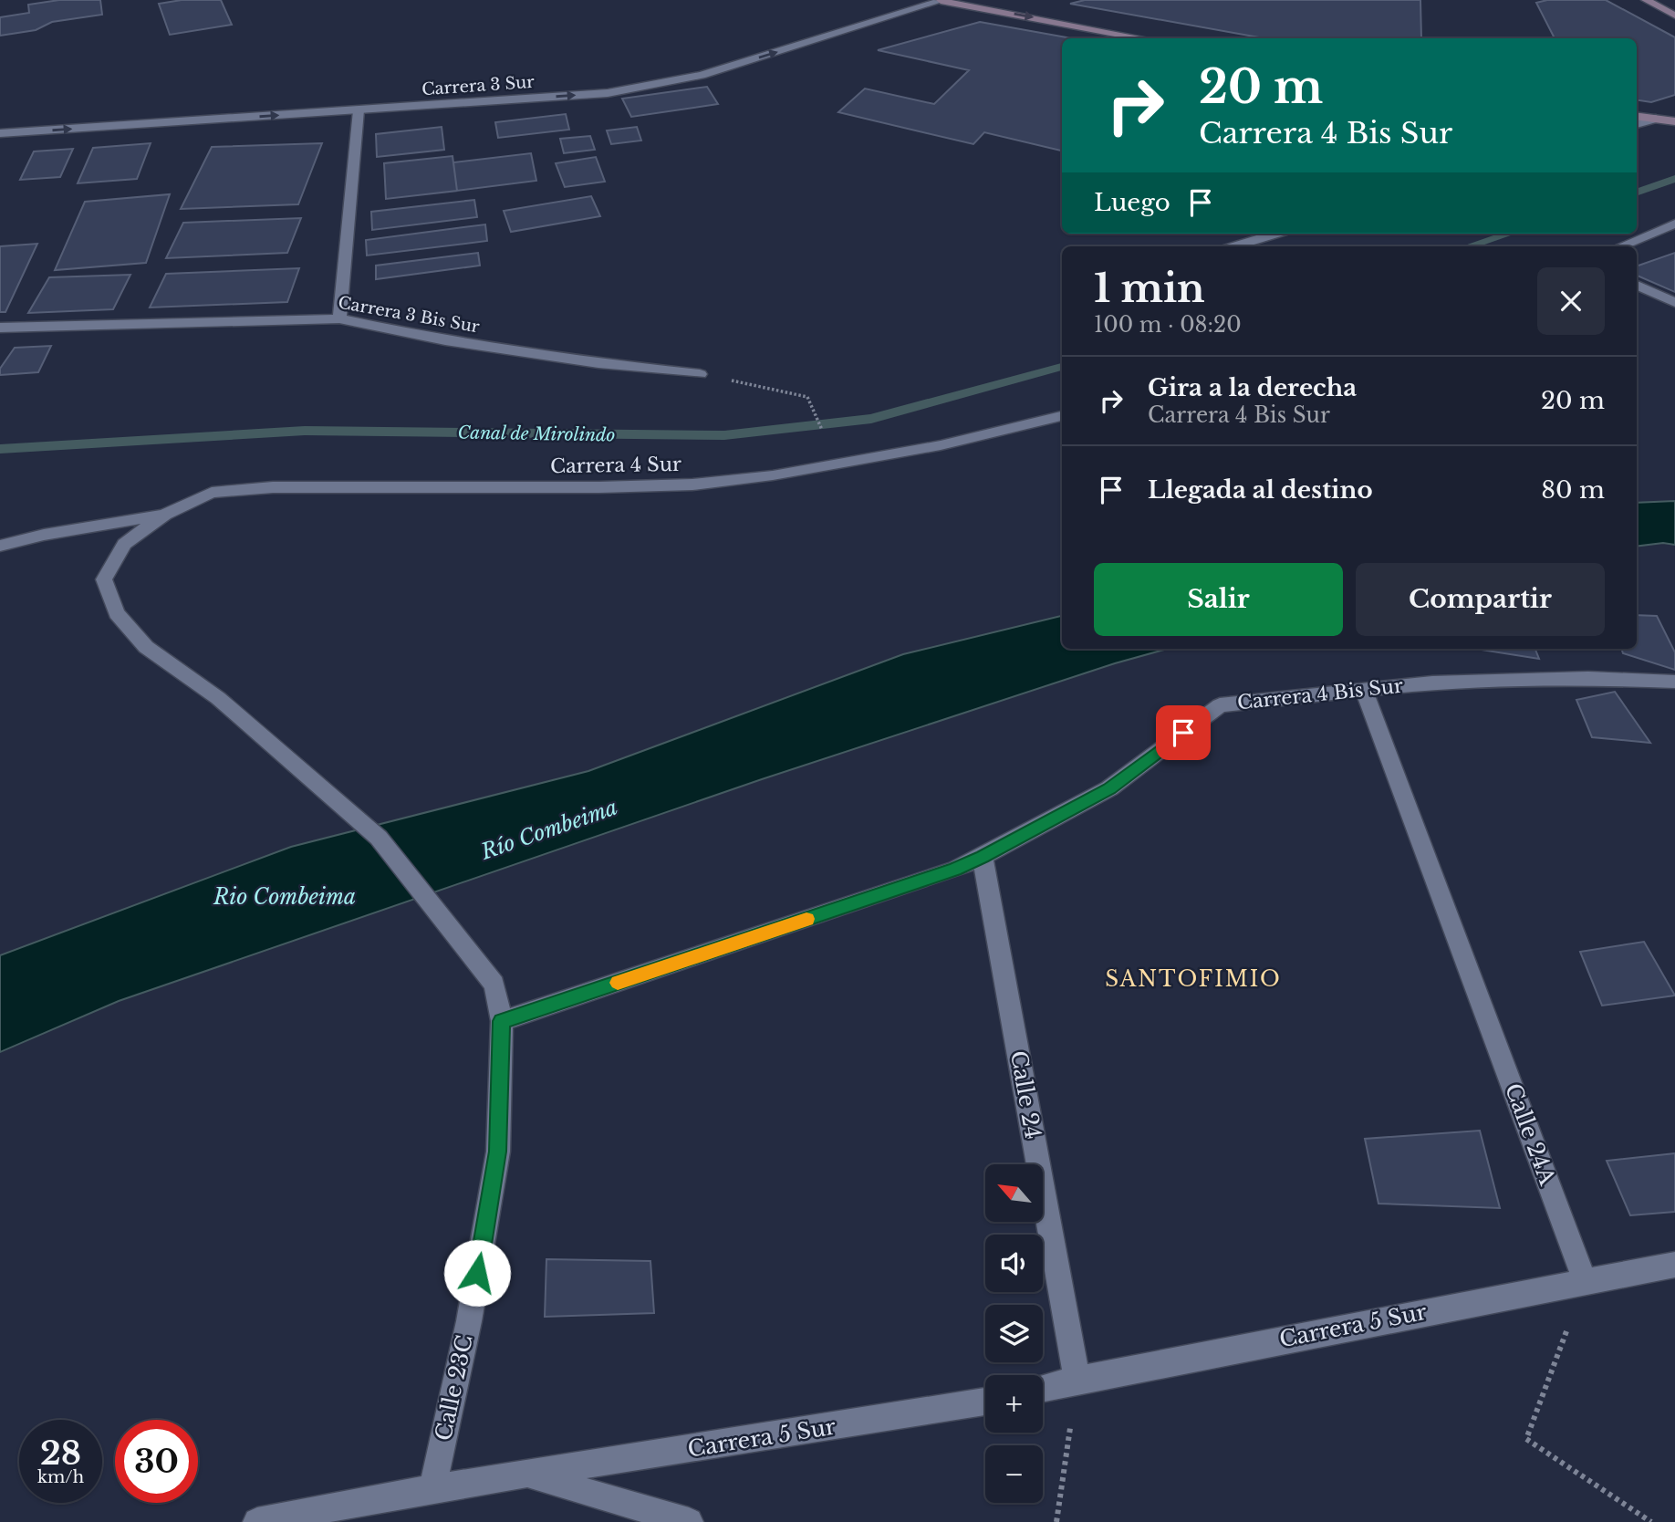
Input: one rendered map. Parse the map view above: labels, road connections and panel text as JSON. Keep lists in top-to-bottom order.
{
  "streets": {
    "street": [
      "Carrera 3 Sur",
      "Carrera 3 Bis Sur",
      "Carrera 4 Sur",
      "Carrera 4 Bis Sur",
      "Calle 24",
      "Calle 24A",
      "Carrera 5 Sur",
      "Calle 23C"
    ]
  },
  "crossings": [
    ["Carrera 4 Sur", "Calle 23C"],
    ["Carrera 4 Bis Sur", "Calle 24"],
    ["Carrera 4 Bis Sur", "Calle 24A"],
    ["Carrera 4 Bis Sur", "Calle 23C"],
    ["Calle 24", "Carrera 5 Sur"],
    ["Calle 24A", "Carrera 5 Sur"],
    ["Carrera 5 Sur", "Calle 23C"]
  ],
  "one_way": ["Carrera 3 Sur"],
  "districts": ["SANTOFIMIO"],
  "water": ["Canal de Mirolindo", "Río Combeima", "Rio Combeima"],
  "north": "top left",
  "page": {
    "turn": ["20 m", "Carrera 4 Bis Sur"],
    "then": "Luego",
    "heading": ["1 min", "100 m · 08:20"],
    "list": [
      {
        "name": "Gira a la derecha",
        "note": "Carrera 4 Bis Sur",
        "value": "20 m"
      },
      {
        "name": "Llegada al destino",
        "value": "80 m"
      }
    ],
    "buttons": ["Salir", "Compartir"],
    "map_buttons": ["+", "−"],
    "speed": "28 km/h",
    "limit": "30"
  }
}
